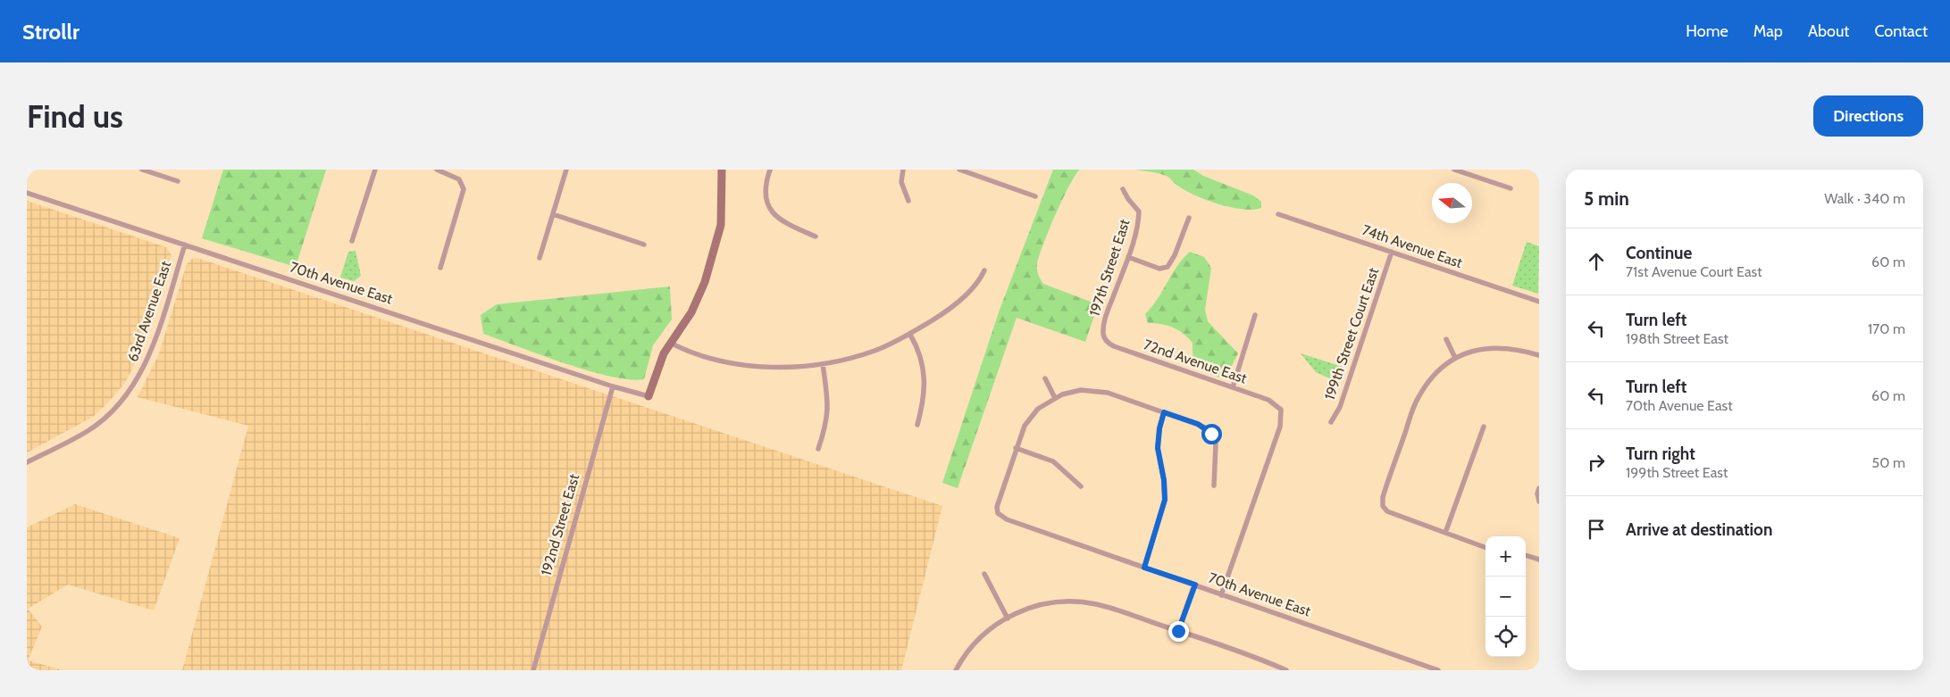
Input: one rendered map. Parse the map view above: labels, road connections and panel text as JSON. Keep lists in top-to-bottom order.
{
  "streets": {
    "street": [
      "74th Avenue East",
      "197th Street East",
      "70th Avenue East",
      "63rd Avenue East",
      "199th Street Court East",
      "72nd Avenue East",
      "192nd Street East"
    ]
  },
  "crossings": [
    ["74th Avenue East", "199th Street Court East"],
    ["197th Street East", "72nd Avenue East"],
    ["70th Avenue East", "63rd Avenue East"],
    ["70th Avenue East", "72nd Avenue East"],
    ["70th Avenue East", "192nd Street East"]
  ],
  "north": "left",
  "page": {
    "header": "Strollr",
    "nav": [
      "Home",
      "Map",
      "About",
      "Contact"
    ],
    "buttons": "Directions",
    "title": "Find us",
    "heading": ["5 min", "Walk · 340 m"],
    "list": [
      ["Continue", "71st Avenue Court East", "60 m"],
      ["Turn left", "198th Street East", "170 m"],
      ["Turn left", "70th Avenue East", "60 m"],
      ["Turn right", "199th Street East", "50 m"],
      "Arrive at destination"
    ],
    "map_buttons": ["+", "−"]
  }
}
